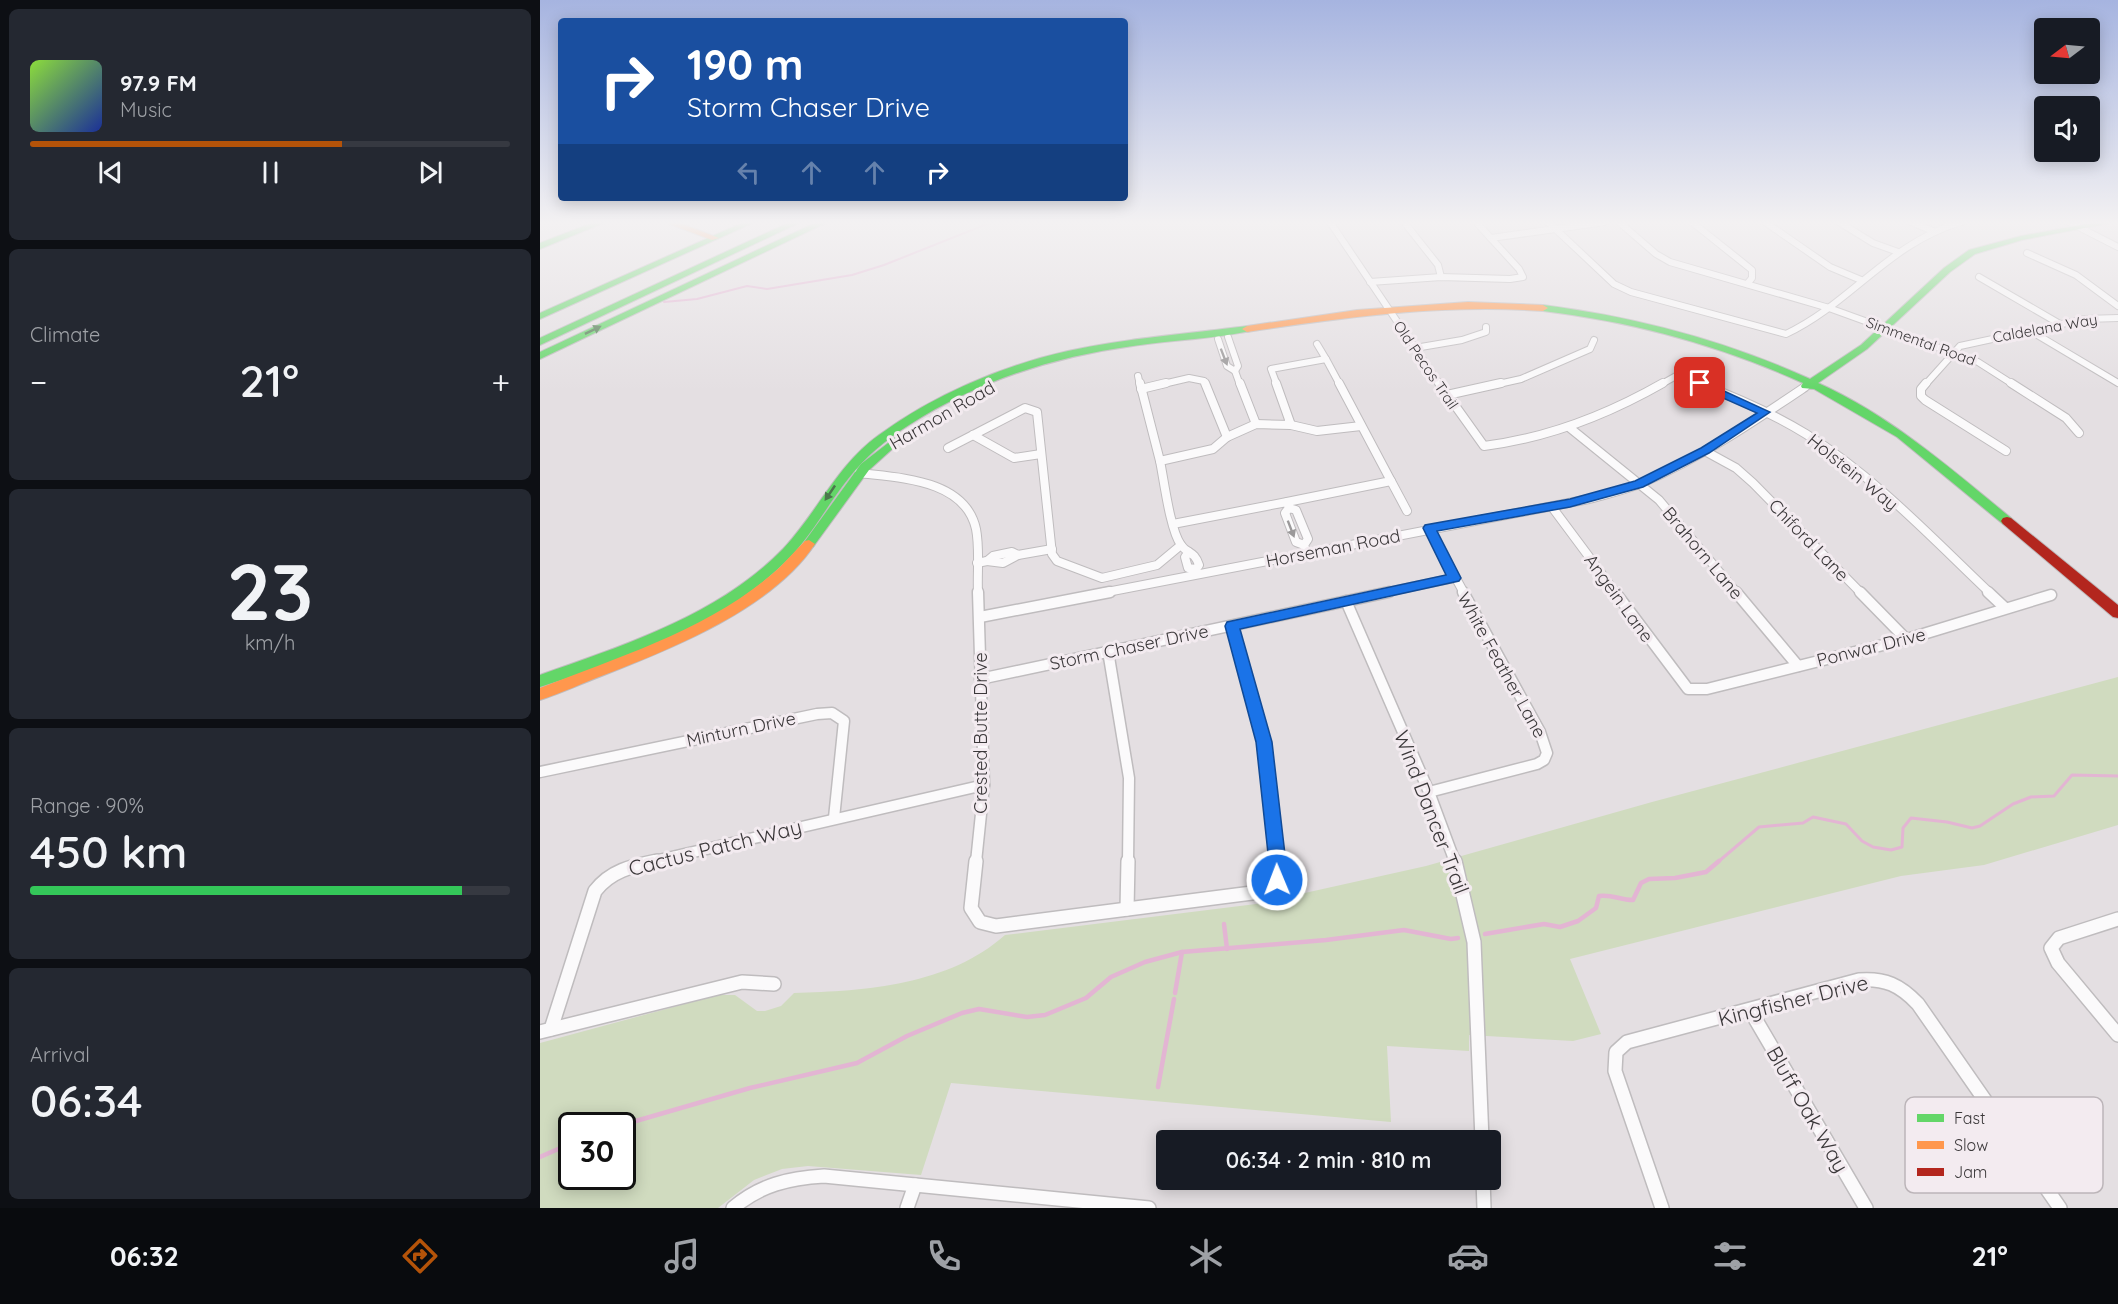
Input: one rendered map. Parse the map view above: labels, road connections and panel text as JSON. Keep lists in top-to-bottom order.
{
  "streets": {
    "main road": ["Harmon Road", "Horseman Road"],
    "street": [
      "Caldelana Way",
      "Simmental Road",
      "Old Pecos Trail",
      "Holstein Way",
      "Chiford Lane",
      "Brahorn Lane",
      "Angein Lane",
      "Storm Chaser Drive",
      "Ponwar Drive",
      "White Feather Lane",
      "Minturn Drive",
      "Crested Butte Drive",
      "Wind Dancer Trail",
      "Cactus Patch Way",
      "Kingfisher Drive",
      "Bluff Oak Way"
    ]
  },
  "crossings": [
    ["Caldelana Way", "Simmental Road"],
    ["Simmental Road", "Horseman Road"],
    ["Old Pecos Trail", "Harmon Road"],
    ["Old Pecos Trail", "Holstein Way"],
    ["Old Pecos Trail", "Brahorn Lane"],
    ["Harmon Road", "Crested Butte Drive"],
    ["Holstein Way", "Horseman Road"],
    ["Holstein Way", "Brahorn Lane"],
    ["Holstein Way", "Ponwar Drive"],
    ["Chiford Lane", "Horseman Road"],
    ["Chiford Lane", "Ponwar Drive"],
    ["Horseman Road", "Brahorn Lane"],
    ["Horseman Road", "Angein Lane"],
    ["Horseman Road", "White Feather Lane"],
    ["Horseman Road", "Crested Butte Drive"],
    ["Brahorn Lane", "Ponwar Drive"],
    ["Angein Lane", "Ponwar Drive"],
    ["Storm Chaser Drive", "White Feather Lane"],
    ["Storm Chaser Drive", "Crested Butte Drive"],
    ["Storm Chaser Drive", "Wind Dancer Trail"],
    ["White Feather Lane", "Wind Dancer Trail"],
    ["Minturn Drive", "Cactus Patch Way"],
    ["Crested Butte Drive", "Cactus Patch Way"],
    ["Kingfisher Drive", "Bluff Oak Way"]
  ],
  "legend": ["Fast", "Slow", "Jam"],
  "north": "left",
  "page": {
    "turn": ["190 m", "Storm Chaser Drive"],
    "song": ["97.9 FM", "Music"],
    "tile": [
      "Climate",
      ["23", "km/h"],
      ["Range · 90%", "450 km"],
      ["Arrival", "06:34"]
    ],
    "heat": ["−", "21°", "+"],
    "limit": "30",
    "trip": "06:34 · 2 min · 810 m",
    "tabs": ["06:32", "21°"]
  }
}
